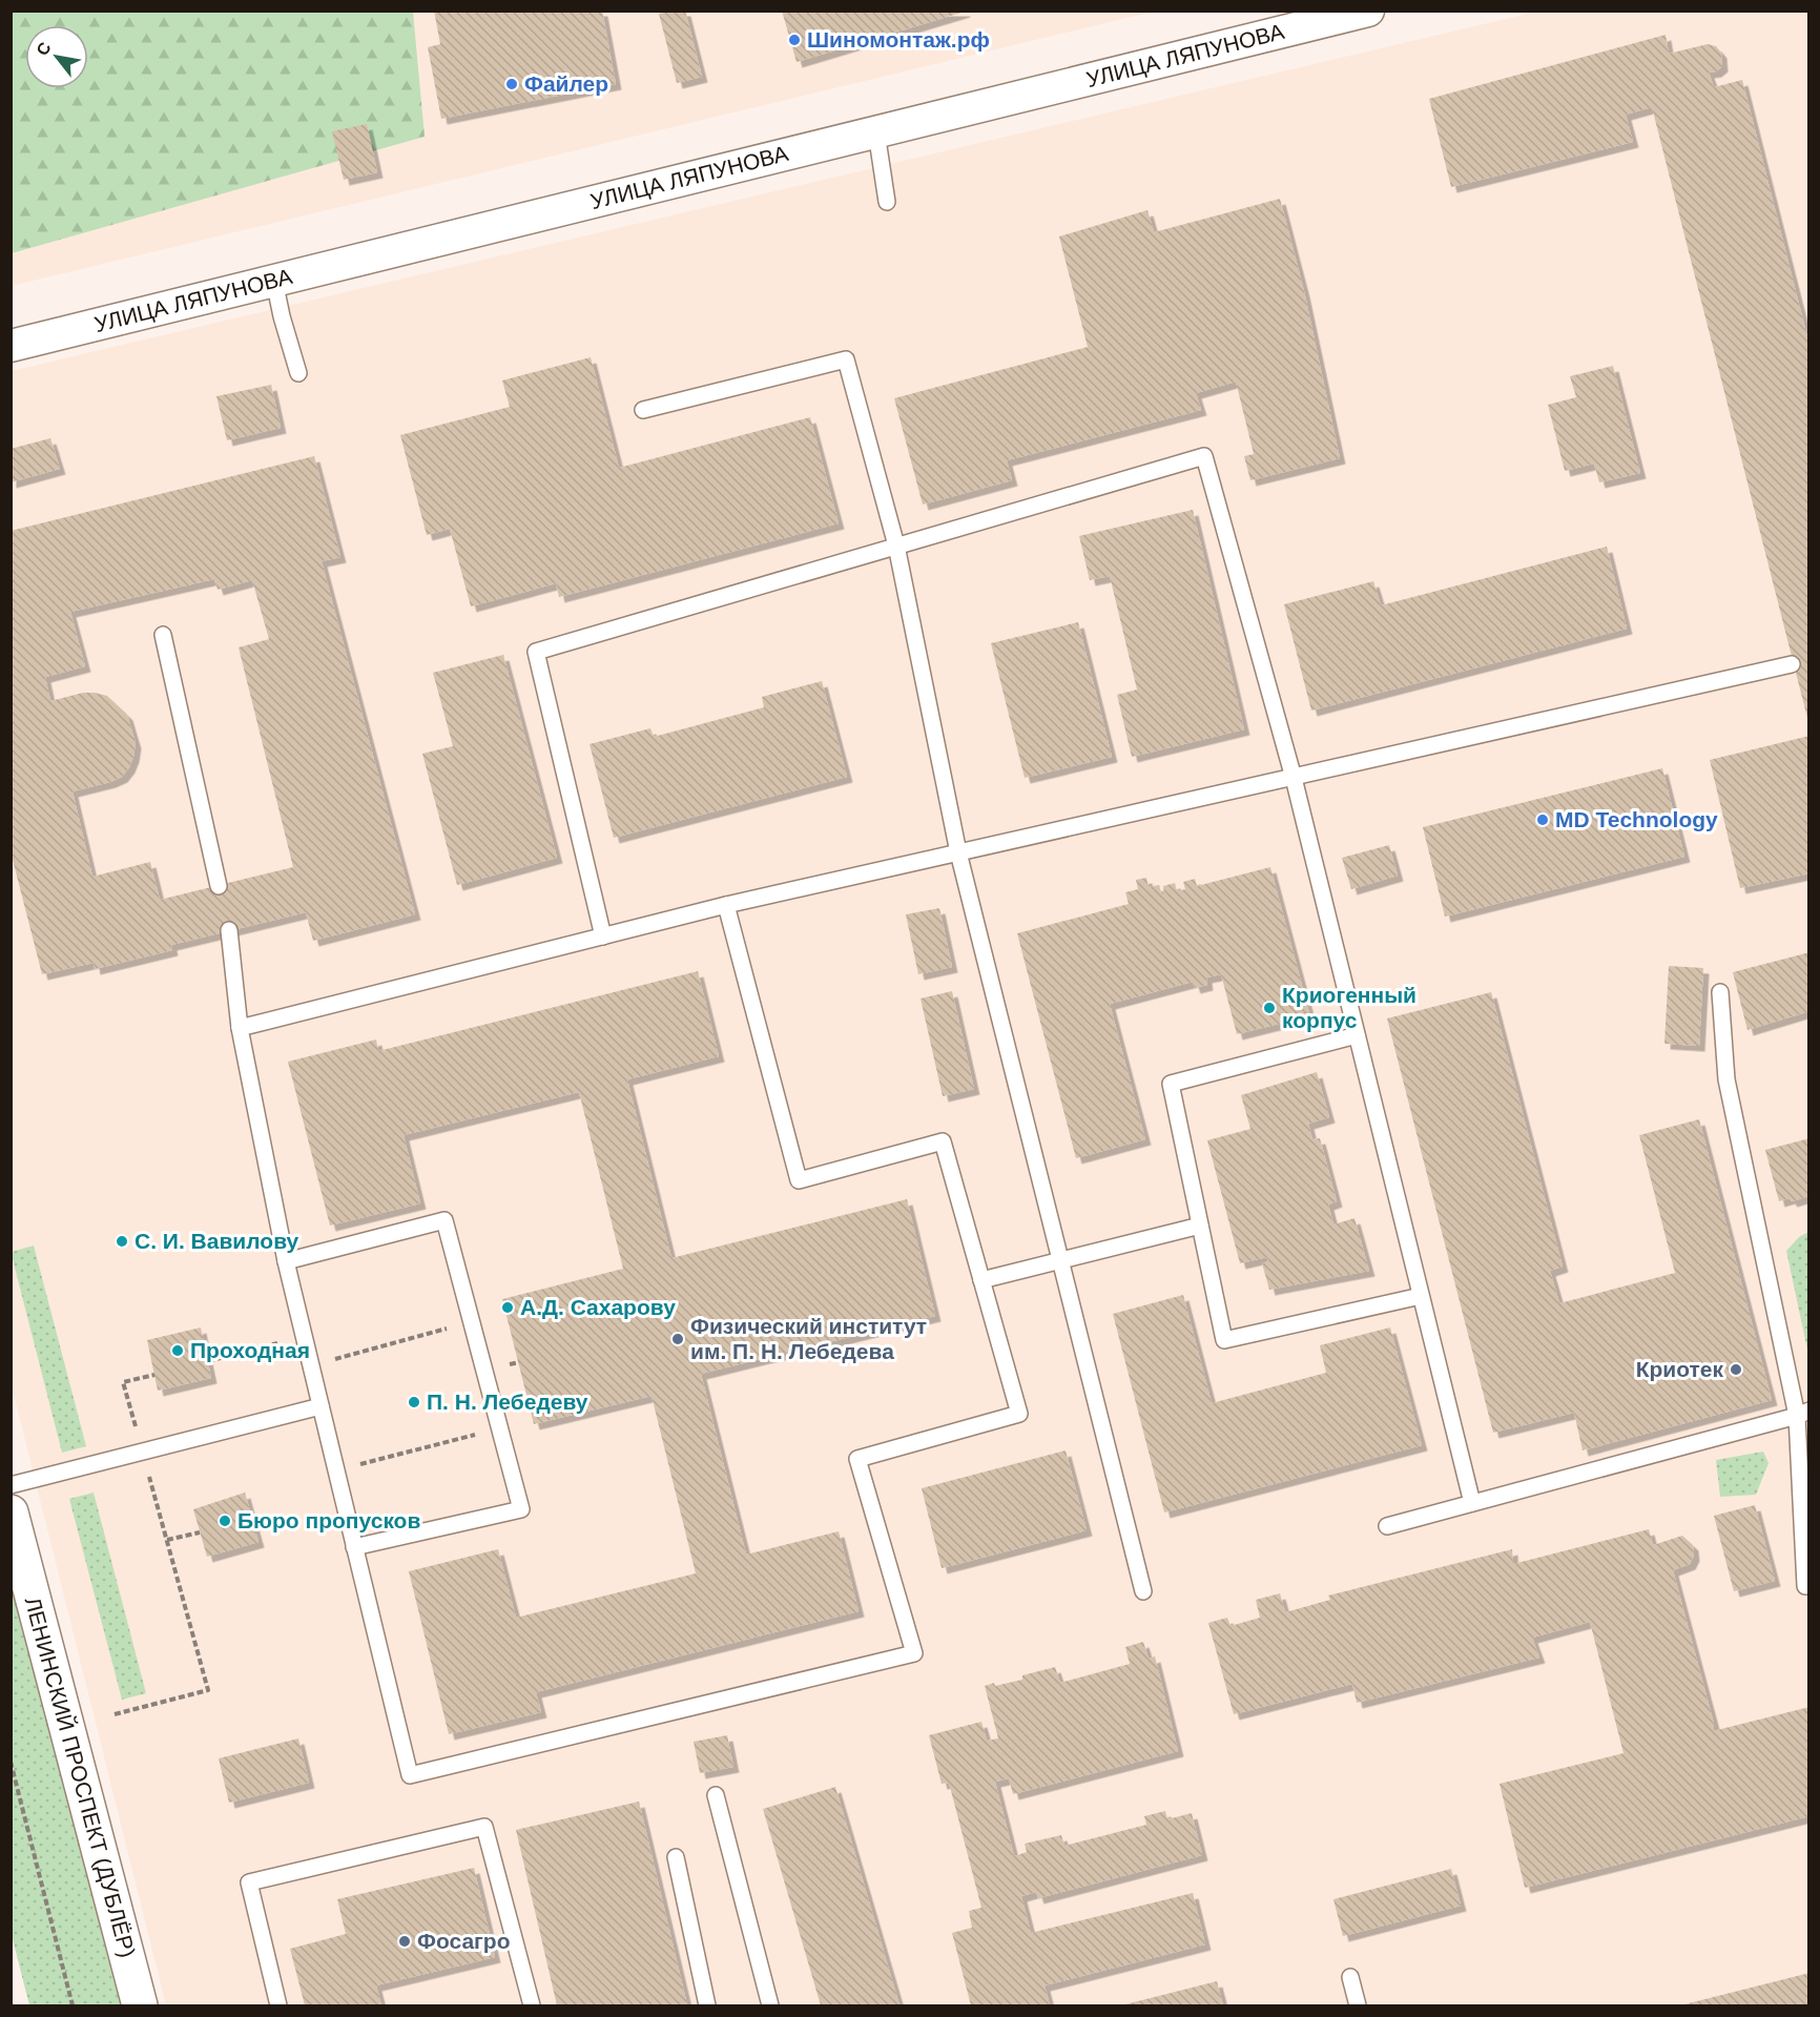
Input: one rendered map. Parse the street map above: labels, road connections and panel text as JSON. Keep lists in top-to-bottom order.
{
  "streets": {
    "street": ["УЛИЦА ЛЯПУНОВА", "ЛЕНИНСКИЙ ПРОСПЕКТ (ДУБЛЁР)"]
  },
  "places": [
    "Шиномонтаж.рф",
    "Файлер",
    "MD Technology",
    "Криогенный корпус",
    "С. И. Вавилову",
    "А.Д. Сахарову",
    "Физический институт им. П. Н. Лебедева",
    "Проходная",
    "Криотек",
    "П. Н. Лебедеву",
    "Бюро пропусков",
    "Фосагро"
  ],
  "north": "top left"
}
